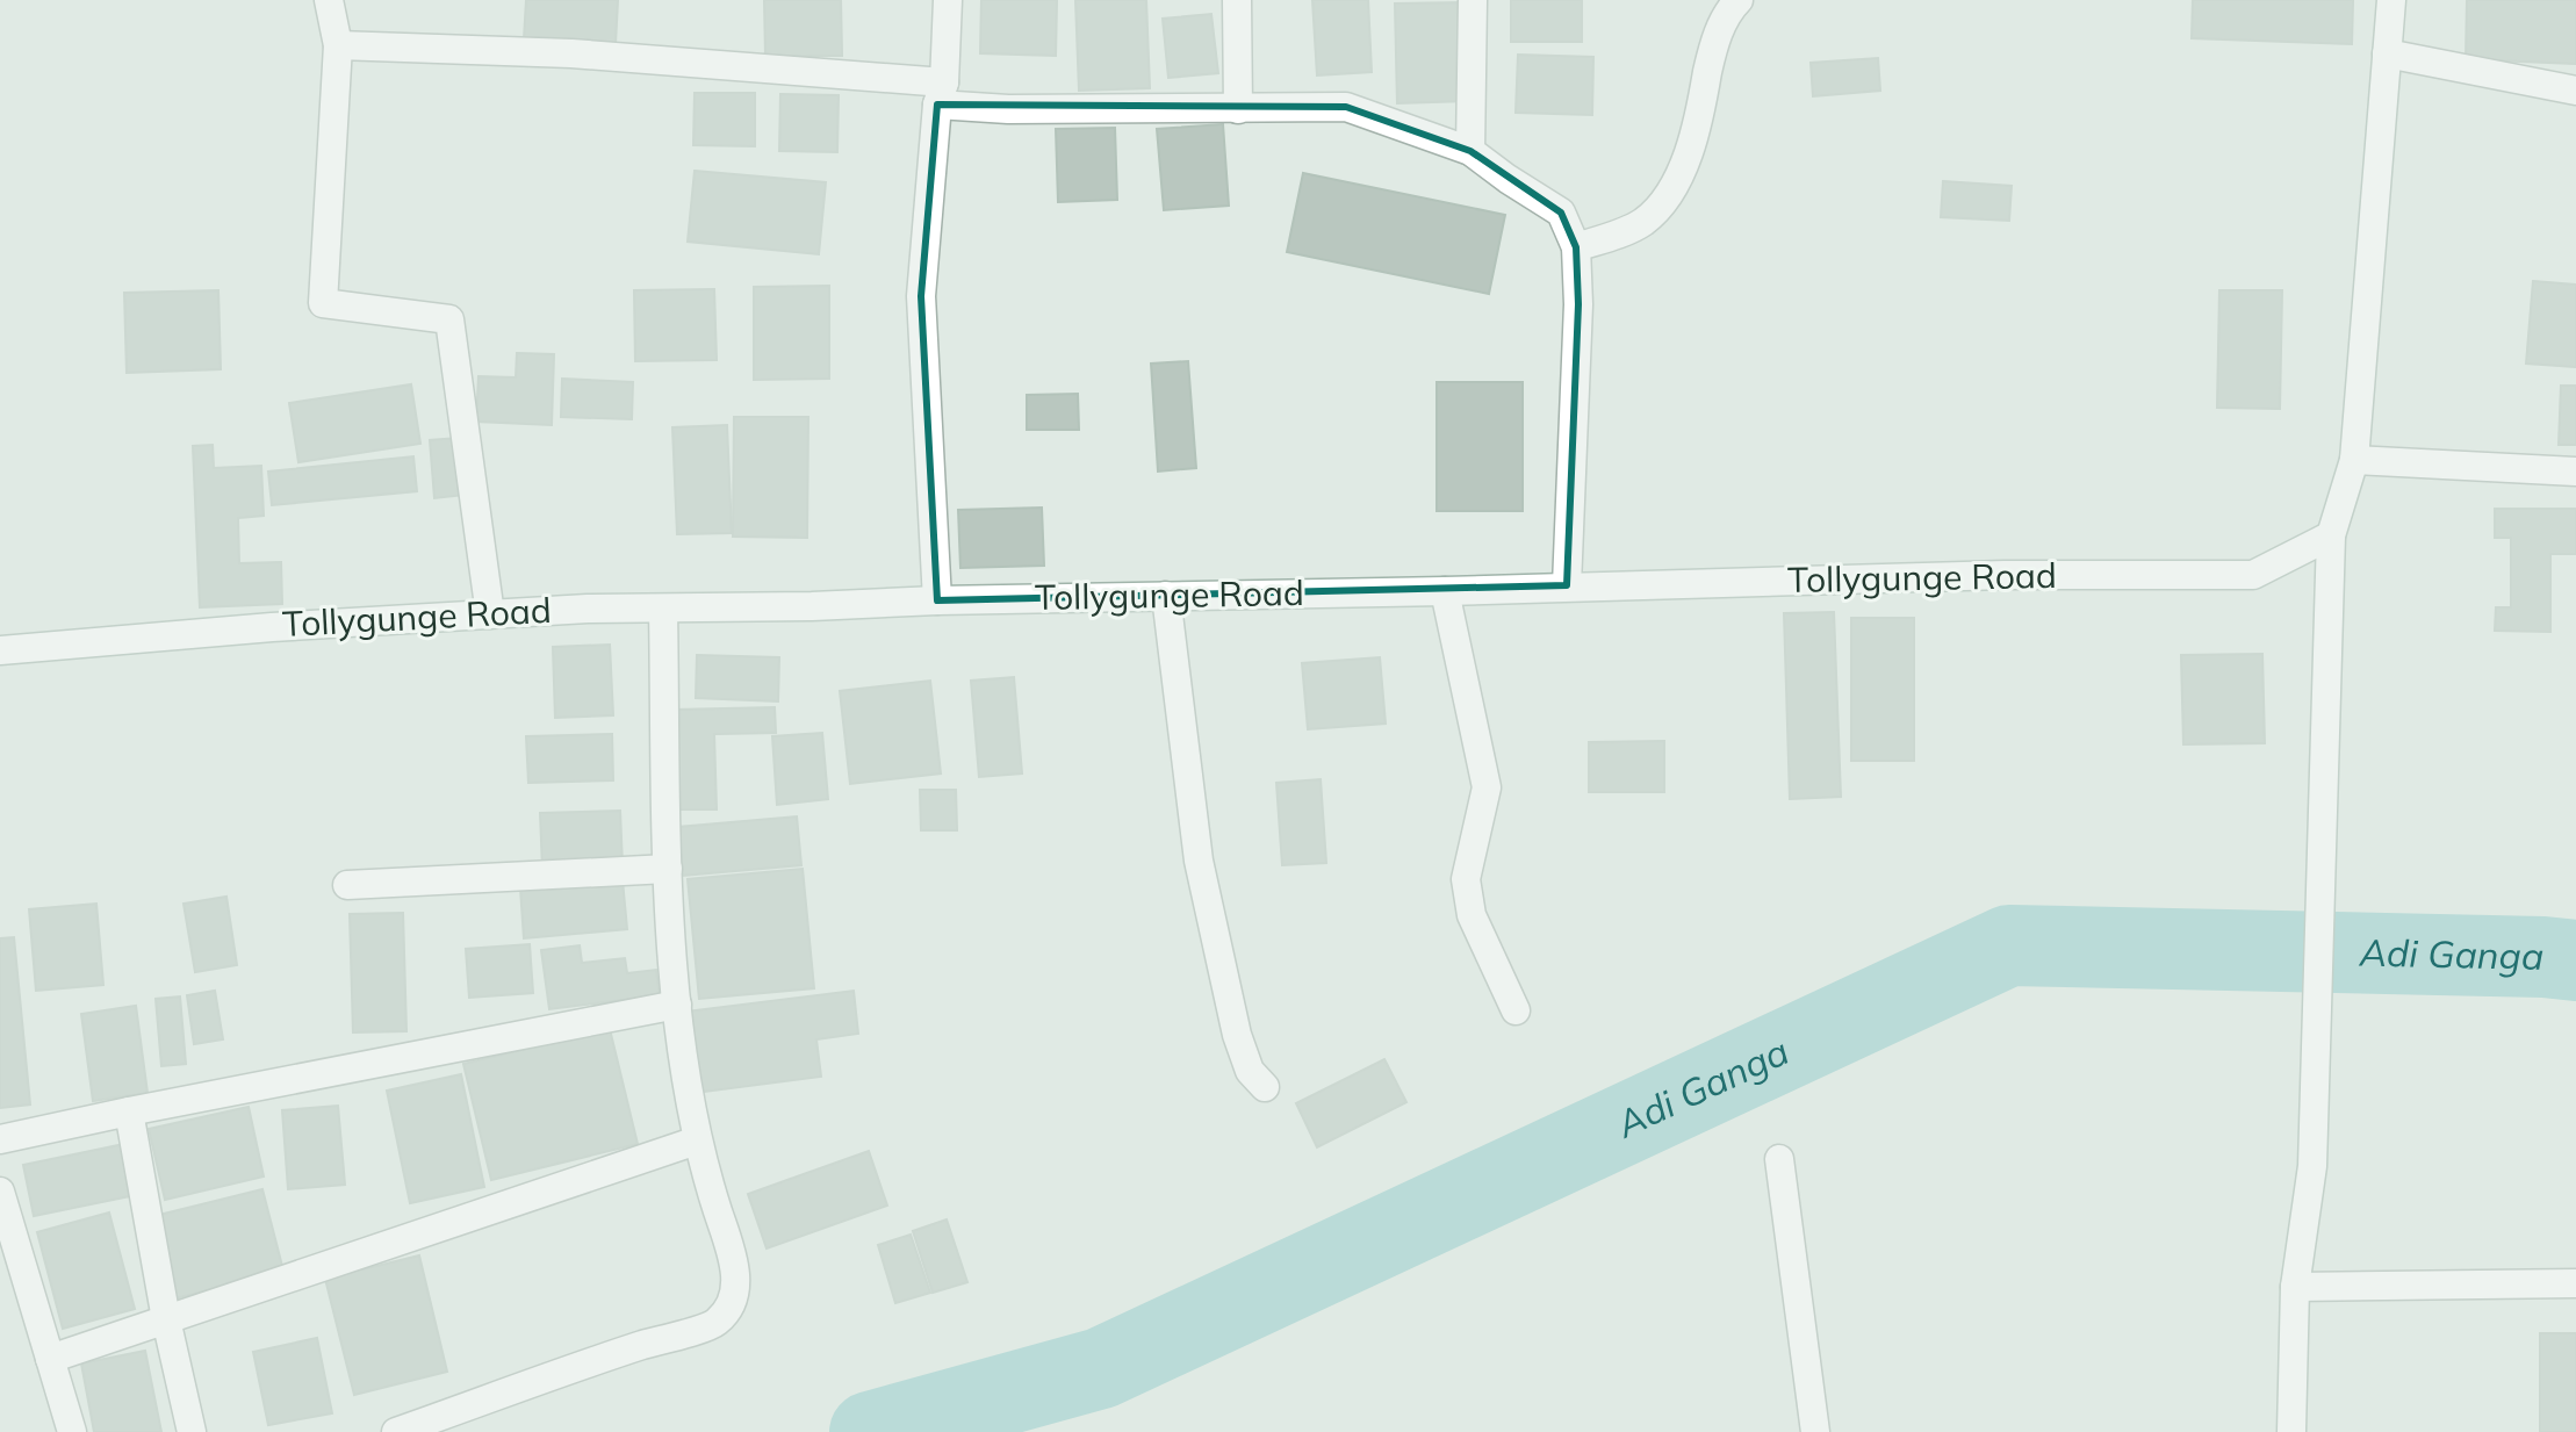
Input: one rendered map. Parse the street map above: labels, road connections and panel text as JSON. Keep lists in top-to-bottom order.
{
  "streets": {
    "street": ["Tollygunge Road"]
  },
  "water": ["Adi Ganga"]
}
